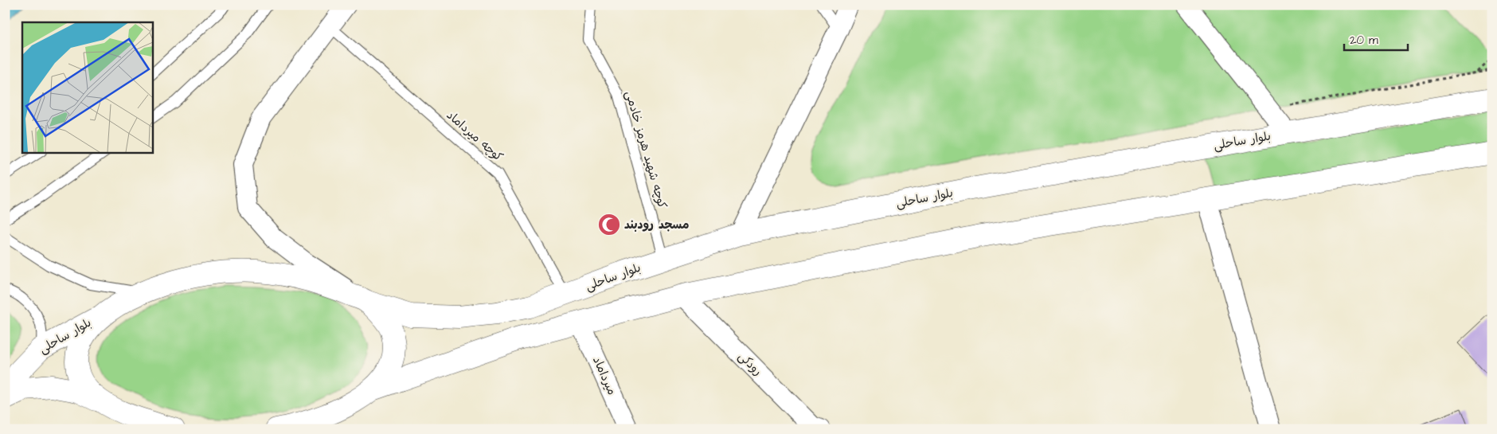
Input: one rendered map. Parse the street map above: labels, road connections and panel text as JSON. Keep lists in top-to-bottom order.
{
  "streets": {
    "main road": ["بلوار ساحلی"],
    "street": ["رودکی", "میرداماد"],
    "lane": ["کوچه میرداماد", "کوچه شهید هرمز خادمی"]
  },
  "crossings": [
    ["کوچه میرداماد", "بلوار ساحلی"],
    ["بلوار ساحلی", "کوچه شهید هرمز خادمی"]
  ],
  "places": {
    "mosque": ["مسجد رودبند"]
  },
  "scale_bar": "20 m"
}
